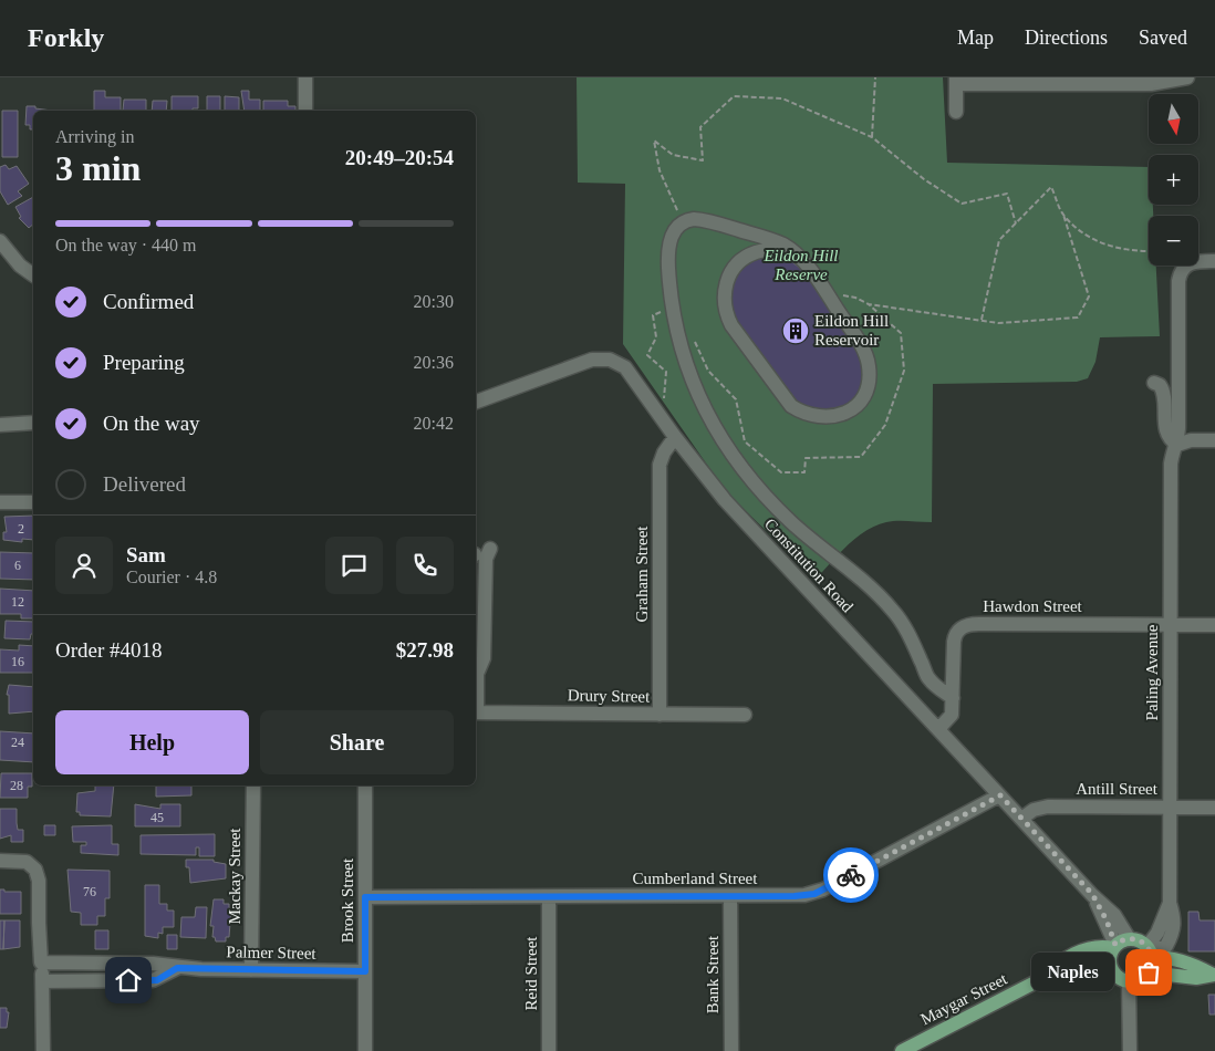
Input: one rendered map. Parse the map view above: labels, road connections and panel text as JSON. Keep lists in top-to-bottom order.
{
  "streets": {
    "main road": ["Maygar Street"],
    "street": [
      "Constitution Road",
      "Graham Street",
      "Hawdon Street",
      "Paling Avenue",
      "Drury Street",
      "Antill Street",
      "Mackay Street",
      "Cumberland Street",
      "Brook Street",
      "Palmer Street",
      "Reid Street",
      "Bank Street"
    ]
  },
  "crossings": [
    ["Constitution Road", "Graham Street"],
    ["Constitution Road", "Hawdon Street"],
    ["Constitution Road", "Paling Avenue"],
    ["Constitution Road", "Antill Street"],
    ["Constitution Road", "Cumberland Street"],
    ["Constitution Road", "Maygar Street"],
    ["Graham Street", "Drury Street"],
    ["Hawdon Street", "Paling Avenue"],
    ["Paling Avenue", "Antill Street"],
    ["Paling Avenue", "Maygar Street"],
    ["Mackay Street", "Palmer Street"],
    ["Cumberland Street", "Brook Street"],
    ["Cumberland Street", "Reid Street"],
    ["Cumberland Street", "Bank Street"],
    ["Brook Street", "Palmer Street"]
  ],
  "parks": ["Eildon Hill Reserve"],
  "places": {
    "building": ["Eildon Hill Reservoir"],
    "other": ["Naples"]
  },
  "house_numbers": [
    "2",
    "6",
    "12",
    "16",
    "24",
    "28",
    "45",
    "76"
  ],
  "north": "bottom",
  "page": {
    "header": "Forkly",
    "nav": ["Map", "Directions", "Saved"],
    "map_buttons": ["+", "−"],
    "heading": ["3 min", "Arriving in", "20:49–20:54"],
    "panel": [
      "Sam",
      "Courier · 4.8",
      "Order #4018",
      "$27.98"
    ],
    "bar": "On the way · 440 m",
    "list": [
      ["Confirmed", "20:30"],
      ["Preparing", "20:36"],
      ["On the way", "20:42"],
      "Delivered"
    ],
    "buttons": ["Help", "Share"],
    "bubble": "Naples"
  }
}
